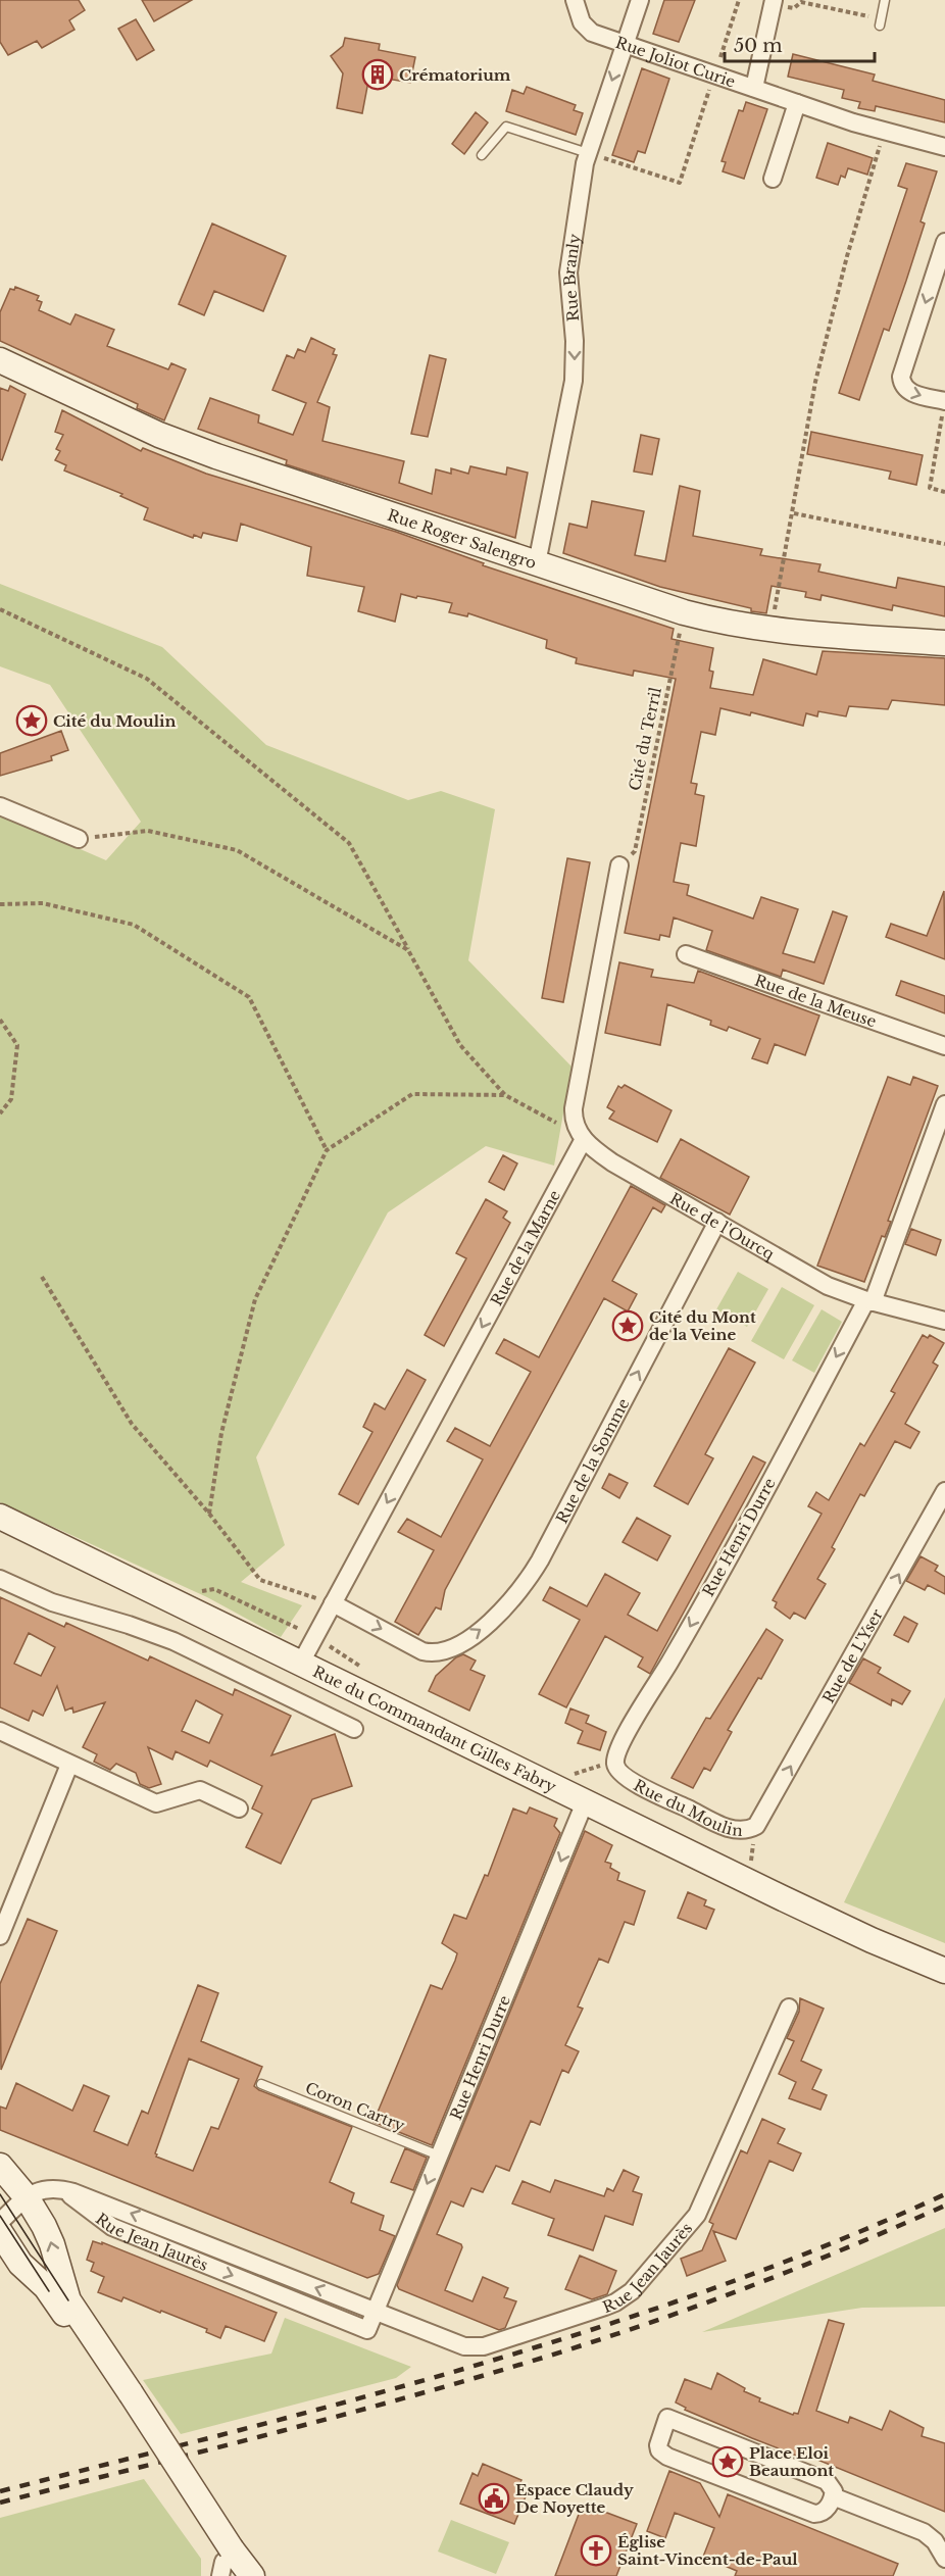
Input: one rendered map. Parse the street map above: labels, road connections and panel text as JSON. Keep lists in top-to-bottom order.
{
  "streets": {
    "street": [
      "Rue Joliot Curie",
      "Rue Branly",
      "Rue Roger Salengro",
      "Rue de la Meuse",
      "Rue de l'Ourcq",
      "Rue de la Marne",
      "Rue de la Somme",
      "Rue Henri Durre",
      "Rue de L'Yser",
      "Rue du Commandant Gilles Fabry",
      "Rue du Moulin",
      "Rue Jean Jaurès"
    ],
    "lane": ["Coron Cartry"],
    "path": ["Cité du Terril"]
  },
  "crossings": [
    ["Rue Joliot Curie", "Rue Branly"],
    ["Rue Branly", "Rue Roger Salengro"],
    ["Rue Roger Salengro", "Cité du Terril"],
    ["Cité du Terril", "Rue de la Marne"],
    ["Rue de l'Ourcq", "Rue de la Marne"],
    ["Rue de l'Ourcq", "Rue de la Somme"],
    ["Rue de l'Ourcq", "Rue Henri Durre"],
    ["Rue de la Marne", "Rue de la Somme"],
    ["Rue de la Marne", "Rue du Commandant Gilles Fabry"],
    ["Rue Henri Durre", "Rue du Commandant Gilles Fabry"],
    ["Rue Henri Durre", "Rue du Moulin"],
    ["Rue Henri Durre", "Coron Cartry"],
    ["Rue Henri Durre", "Rue Jean Jaurès"],
    ["Rue de L'Yser", "Rue du Moulin"]
  ],
  "one_way": [
    "Rue Branly",
    "Rue de la Marne",
    "Rue de la Somme",
    "Rue Henri Durre",
    "Rue de L'Yser"
  ],
  "places": {
    "building": ["Crématorium"],
    "place": ["Cité du Moulin", "Cité du Mont de la Veine", "Place Eloi Beaumont"],
    "public building": ["Espace Claudy De Noyette"],
    "church": ["Église Saint-Vincent-de-Paul"]
  },
  "scale_bar": "50 m"
}
